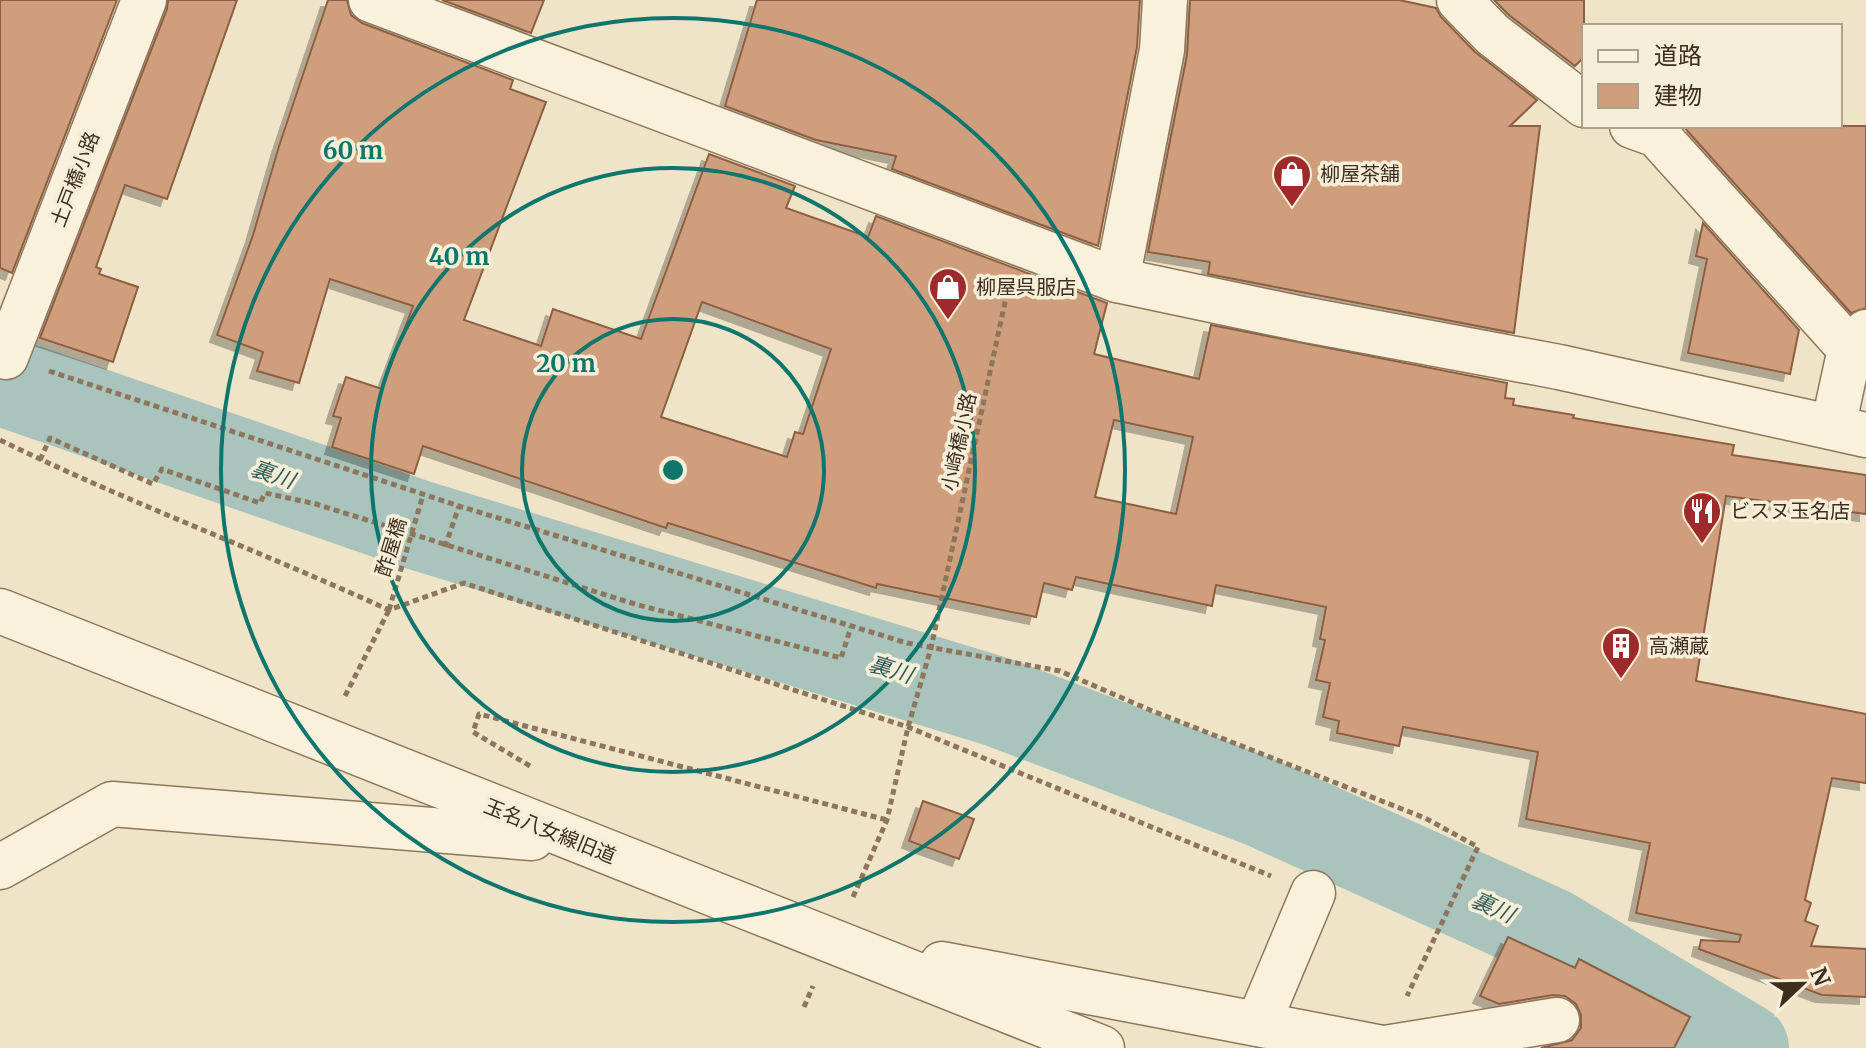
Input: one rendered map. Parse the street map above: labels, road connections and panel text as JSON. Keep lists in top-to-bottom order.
{
  "streets": {
    "street": ["土戸橋小路", "玉名八女線旧道"],
    "path": ["小崎橋小路", "酢屋橋"]
  },
  "crossings": [
    ["小崎橋小路", "玉名八女線旧道"],
    ["酢屋橋", "玉名八女線旧道"]
  ],
  "water": ["裏川"],
  "places": {
    "shop": ["柳屋茶舗", "柳屋呉服店"],
    "restaurant": ["ビスヌ玉名店"],
    "building": ["高瀬蔵"]
  },
  "legend": ["道路", "建物"],
  "north": "right",
  "rings": ["60 m", "40 m", "20 m"]
}
